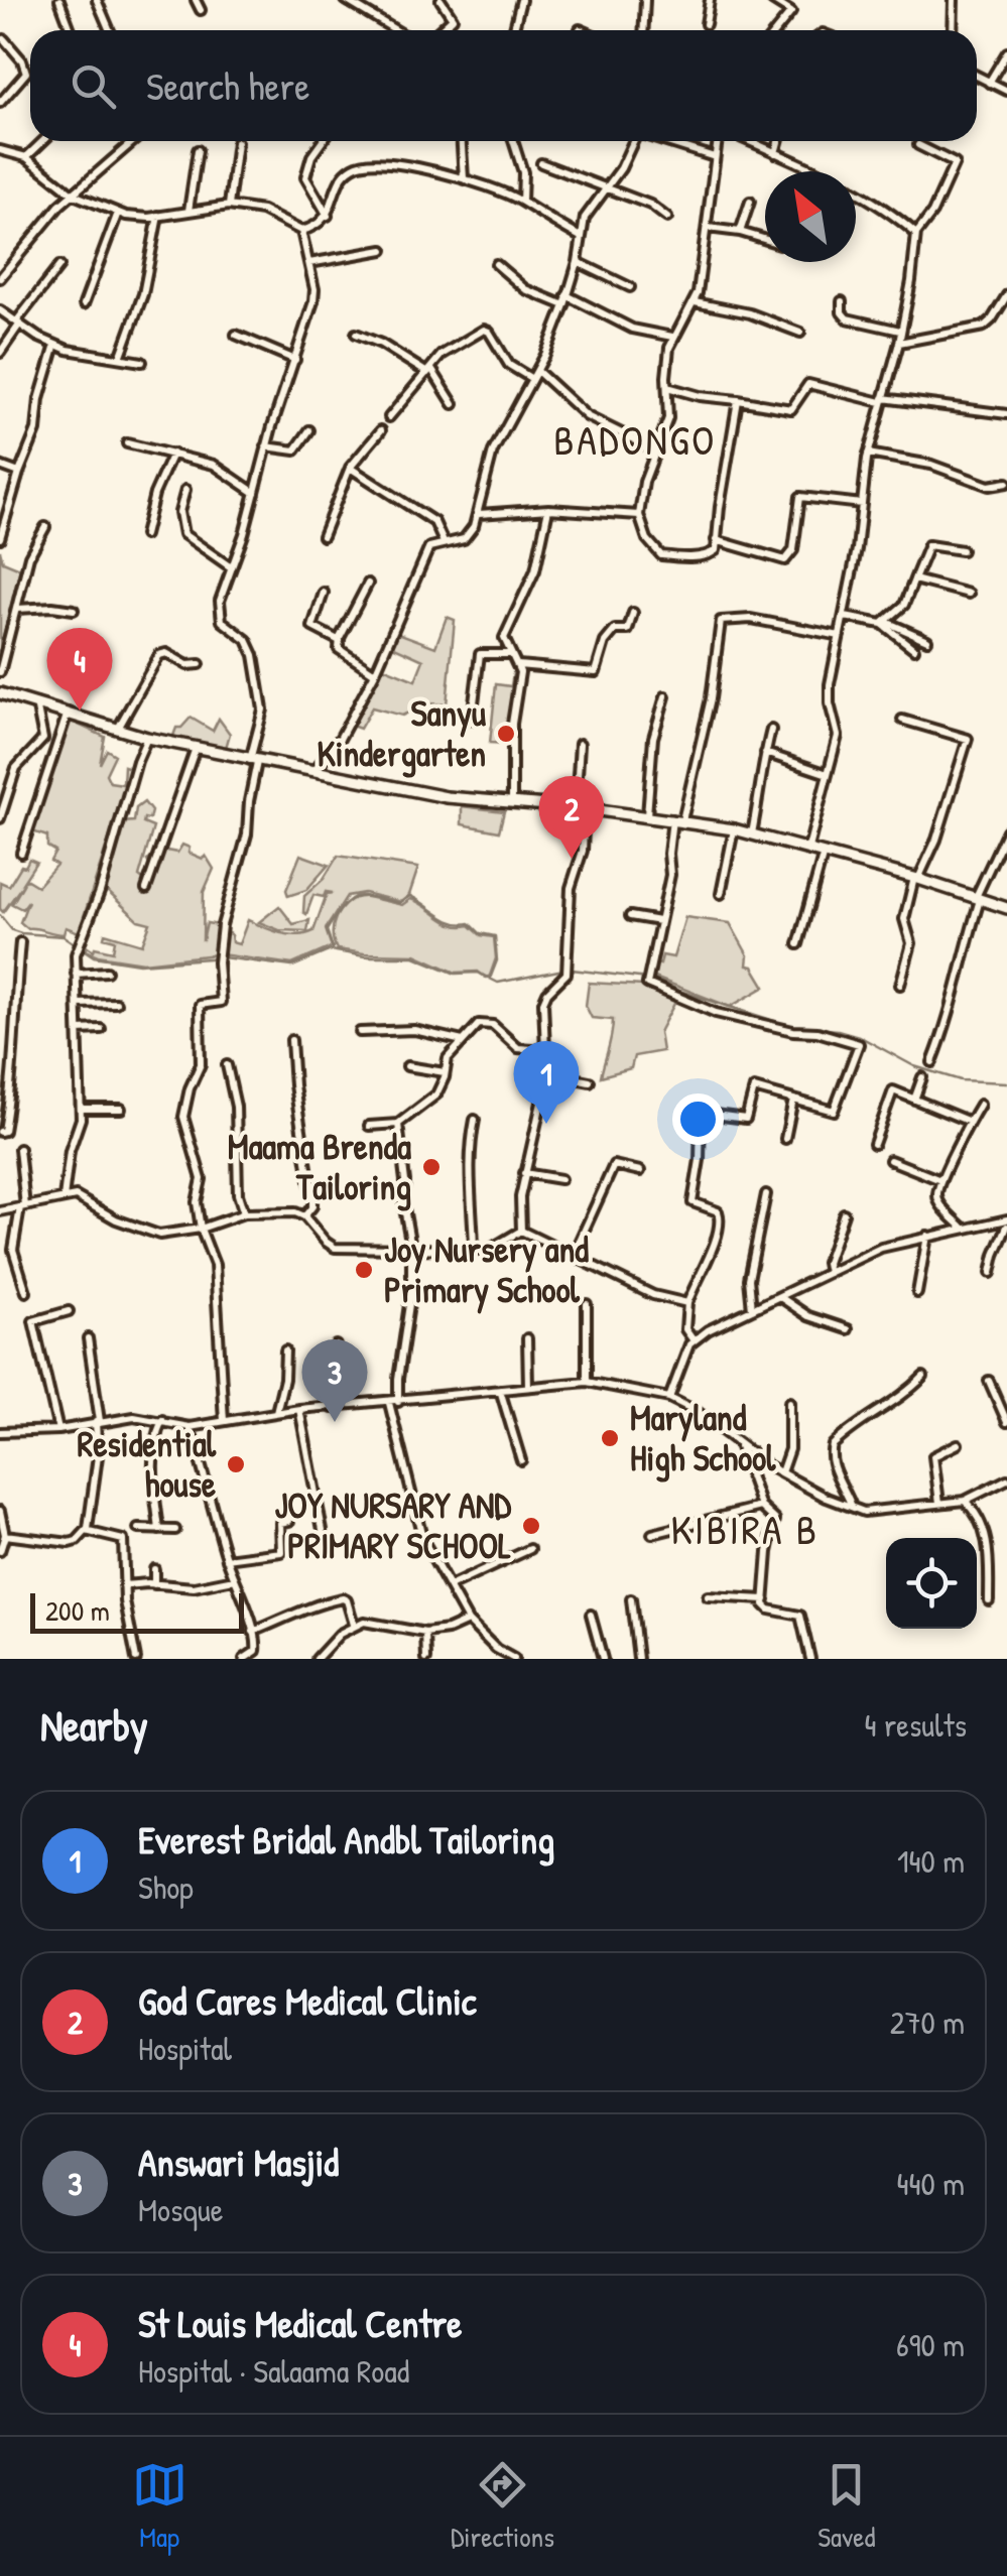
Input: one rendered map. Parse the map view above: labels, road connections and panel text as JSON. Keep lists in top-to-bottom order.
{
  "districts": ["BADONGO", "KIBIRA B"],
  "places": [
    "Sanyu Kindergarten",
    "Maama Brenda Tailoring",
    "Joy Nursery and Primary School",
    "Maryland High School",
    "Residential house",
    "JOY NURSARY AND PRIMARY SCHOOL"
  ],
  "scale_bar": "200 m",
  "north": "top left",
  "page": {
    "search": "Search here",
    "pins": [
      "4",
      "2",
      "1",
      "3"
    ],
    "scale": "200 m",
    "heading": ["Nearby", "4 results"],
    "list": [
      {
        "mark": "1",
        "name": "Everest Bridal Andbl Tailoring",
        "note": "Shop",
        "value": "140 m"
      },
      {
        "mark": "2",
        "name": "God Cares Medical Clinic",
        "note": "Hospital",
        "value": "270 m"
      },
      {
        "mark": "3",
        "name": "Answari Masjid",
        "note": "Mosque",
        "value": "440 m"
      },
      {
        "mark": "4",
        "name": "St Louis Medical Centre",
        "note": "Hospital · Salaama Road",
        "value": "690 m"
      }
    ],
    "nav": ["Map", "Directions", "Saved"]
  }
}
